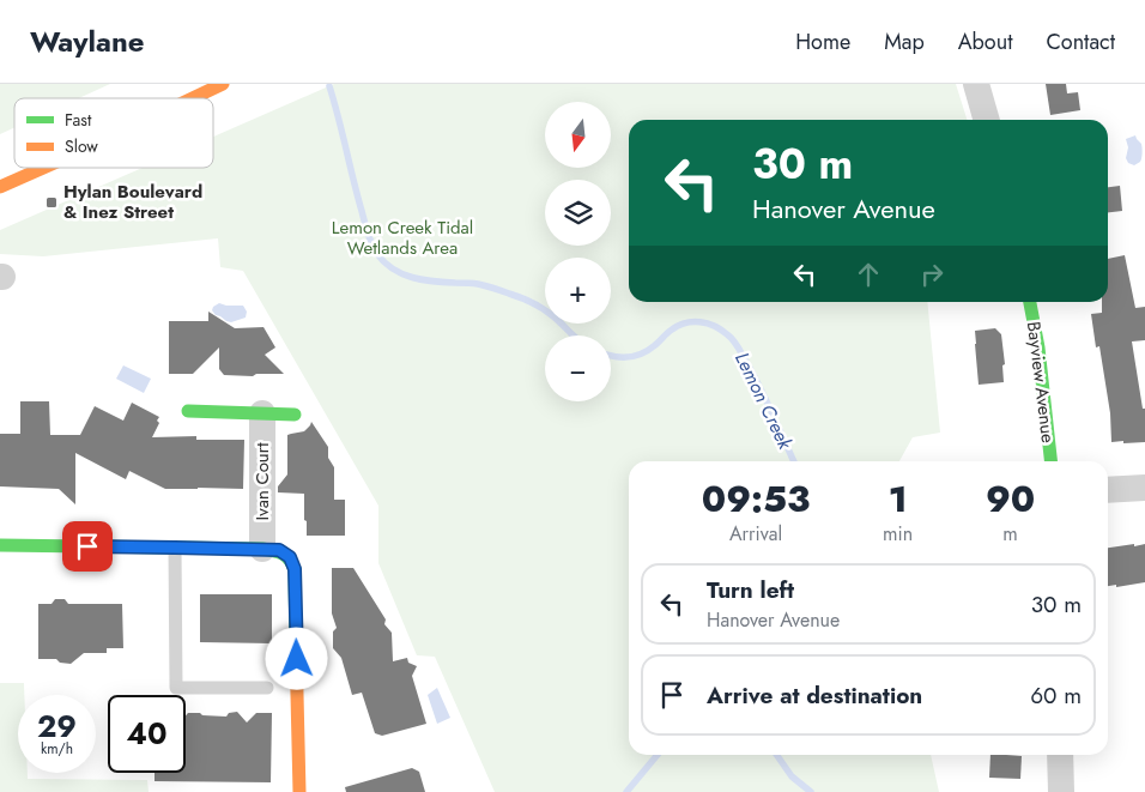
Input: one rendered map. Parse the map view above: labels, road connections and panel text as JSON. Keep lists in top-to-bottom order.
{
  "streets": {
    "street": ["Bayview Avenue", "Ivan Court"]
  },
  "water": ["Lemon Creek"],
  "parks": ["Lemon Creek Tidal Wetlands Area"],
  "places": {
    "transit": ["Hylan Boulevard & Inez Street"]
  },
  "legend": ["Fast", "Slow"],
  "north": "bottom",
  "page": {
    "header": "Waylane",
    "nav": [
      "Home",
      "Map",
      "About",
      "Contact"
    ],
    "map_buttons": ["+", "−"],
    "turn": ["30 m", "Hanover Avenue"],
    "eta": [
      "09:53",
      "Arrival",
      "1",
      "min",
      "90",
      "m"
    ],
    "list": [
      {
        "name": "Turn left",
        "note": "Hanover Avenue",
        "value": "30 m"
      },
      {
        "name": "Arrive at destination",
        "value": "60 m"
      }
    ],
    "speed": "29 km/h",
    "limit": "40"
  }
}
